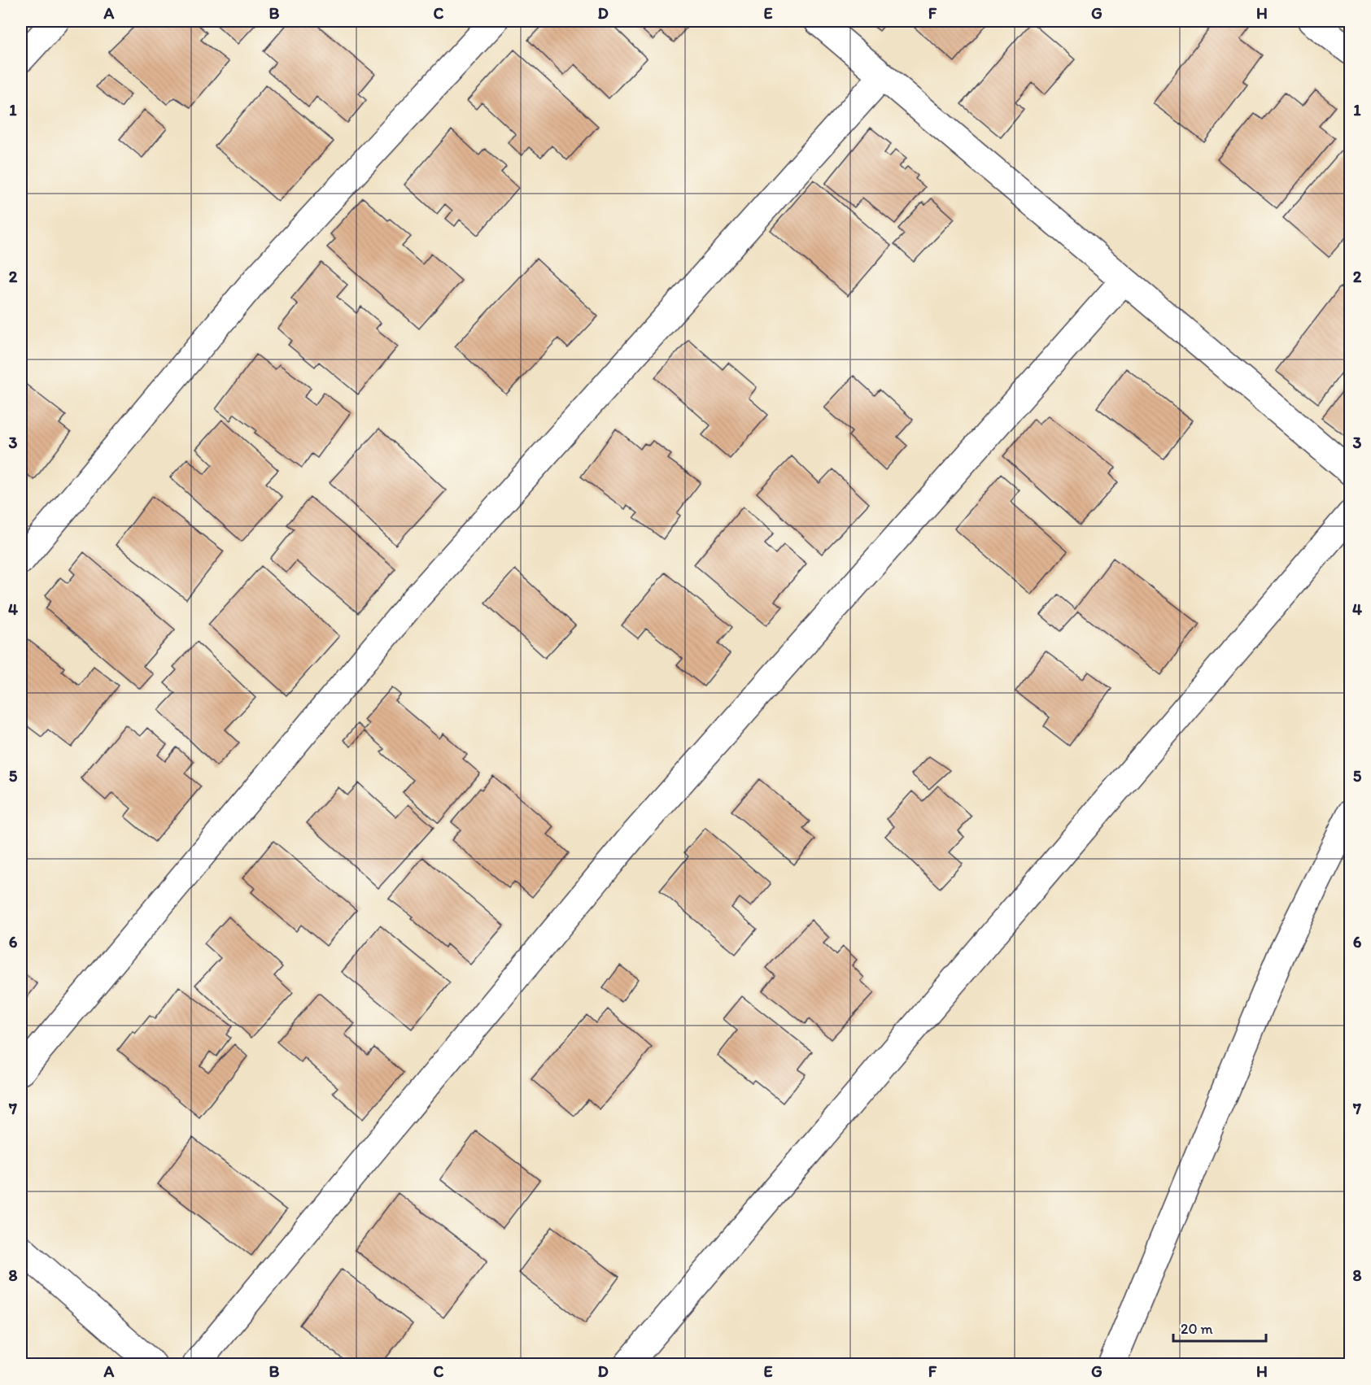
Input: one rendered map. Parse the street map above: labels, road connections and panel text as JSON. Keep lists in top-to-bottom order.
{
  "scale_bar": "20 m",
  "grid": {
    "columns": [
      "A",
      "B",
      "C",
      "D",
      "E",
      "F",
      "G",
      "H"
    ],
    "rows": [
      "1",
      "2",
      "3",
      "4",
      "5",
      "6",
      "7",
      "8"
    ]
  }
}
